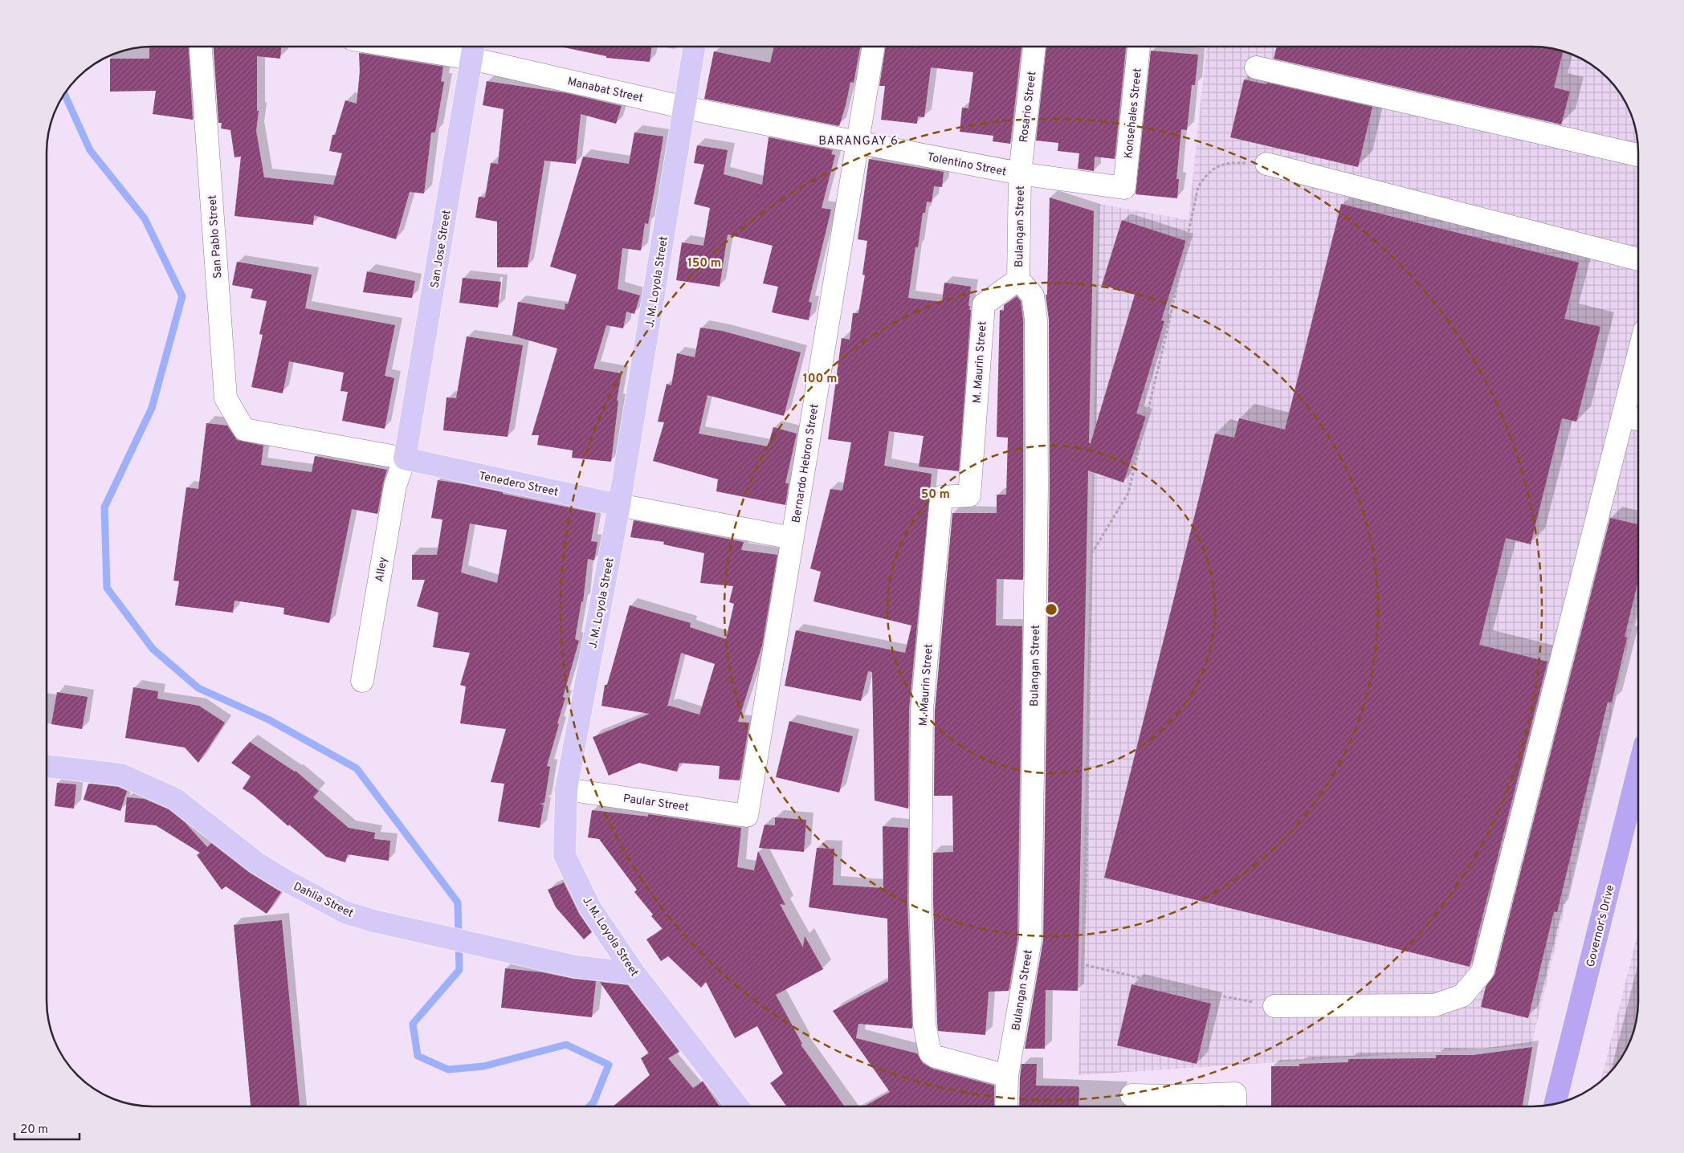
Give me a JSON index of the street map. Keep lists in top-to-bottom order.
{
  "streets": {
    "highway": ["Governor's Drive"],
    "main road": [
      "San Jose Street",
      "J. M. Loyola Street",
      "Tenedero Street",
      "Dahlia Street"
    ],
    "street": [
      "Manabat Street",
      "Rosario Street",
      "Konsehales Street",
      "Tolentino Street",
      "Bulangan Street",
      "San Pablo Street",
      "M. Maurin Street",
      "Bernardo Hebron Street",
      "Alley",
      "Paular Street"
    ]
  },
  "crossings": [
    ["Manabat Street", "Tolentino Street"],
    ["Manabat Street", "San Jose Street"],
    ["Manabat Street", "J. M. Loyola Street"],
    ["Manabat Street", "Bernardo Hebron Street"],
    ["Rosario Street", "Tolentino Street"],
    ["Rosario Street", "Bulangan Street"],
    ["Konsehales Street", "Tolentino Street"],
    ["Tolentino Street", "Bulangan Street"],
    ["Tolentino Street", "Bernardo Hebron Street"],
    ["Bulangan Street", "M. Maurin Street"],
    ["San Pablo Street", "Tenedero Street"],
    ["San Jose Street", "Tenedero Street"],
    ["San Jose Street", "Alley"],
    ["J. M. Loyola Street", "Tenedero Street"],
    ["J. M. Loyola Street", "Paular Street"],
    ["J. M. Loyola Street", "Dahlia Street"],
    ["Bernardo Hebron Street", "Tenedero Street"],
    ["Bernardo Hebron Street", "Paular Street"],
    ["Tenedero Street", "Alley"]
  ],
  "districts": ["BARANGAY 6"],
  "scale_bar": "20 m",
  "rings": ["150 m", "100 m", "50 m"]
}
